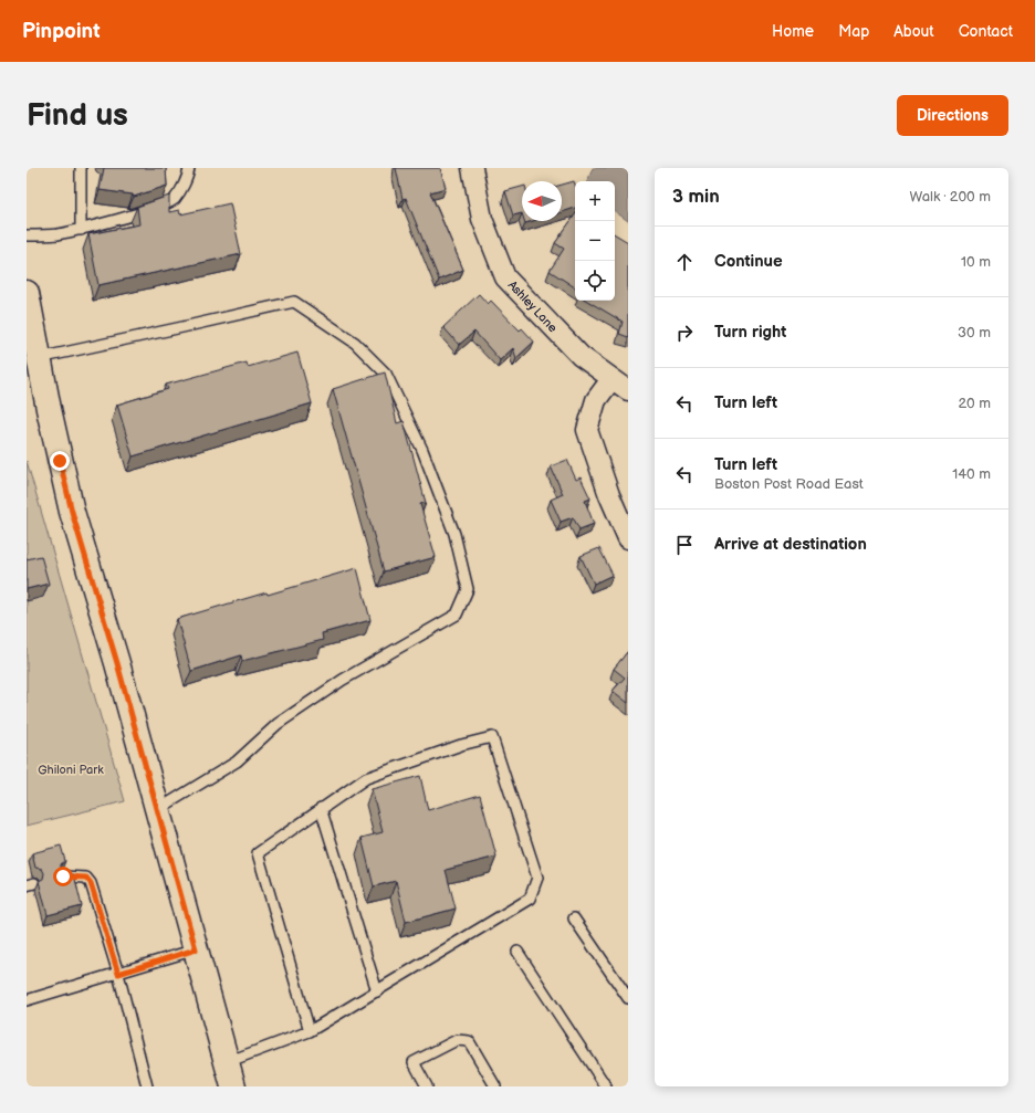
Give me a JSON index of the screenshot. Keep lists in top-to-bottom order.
{
  "streets": {
    "street": ["Ashley Lane"]
  },
  "parks": ["Ghiloni Park"],
  "north": "left",
  "page": {
    "header": "Pinpoint",
    "nav": [
      "Home",
      "Map",
      "About",
      "Contact"
    ],
    "buttons": "Directions",
    "title": "Find us",
    "heading": ["3 min", "Walk · 200 m"],
    "map_buttons": ["+", "−"],
    "list": [
      ["Continue", "10 m"],
      ["Turn right", "30 m"],
      ["Turn left", "20 m"],
      ["Turn left", "Boston Post Road East", "140 m"],
      "Arrive at destination"
    ]
  }
}
